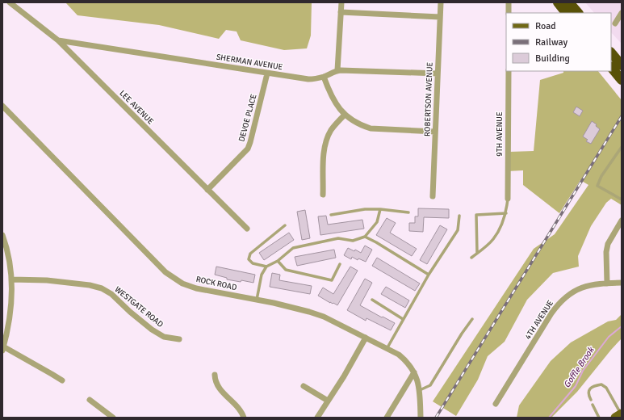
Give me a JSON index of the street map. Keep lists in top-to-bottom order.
{
  "streets": {
    "street": [
      "SHERMAN AVENUE",
      "ROBERTSON AVENUE",
      "LEE AVENUE",
      "DEVOE PLACE",
      "9TH AVENUE",
      "ROCK ROAD",
      "WESTGATE ROAD",
      "4TH AVENUE"
    ]
  },
  "crossings": [
    ["SHERMAN AVENUE", "ROBERTSON AVENUE"],
    ["SHERMAN AVENUE", "LEE AVENUE"],
    ["SHERMAN AVENUE", "DEVOE PLACE"],
    ["LEE AVENUE", "DEVOE PLACE"]
  ],
  "water": ["Goffle Brook"],
  "legend": ["Road", "Railway", "Building"]
}
